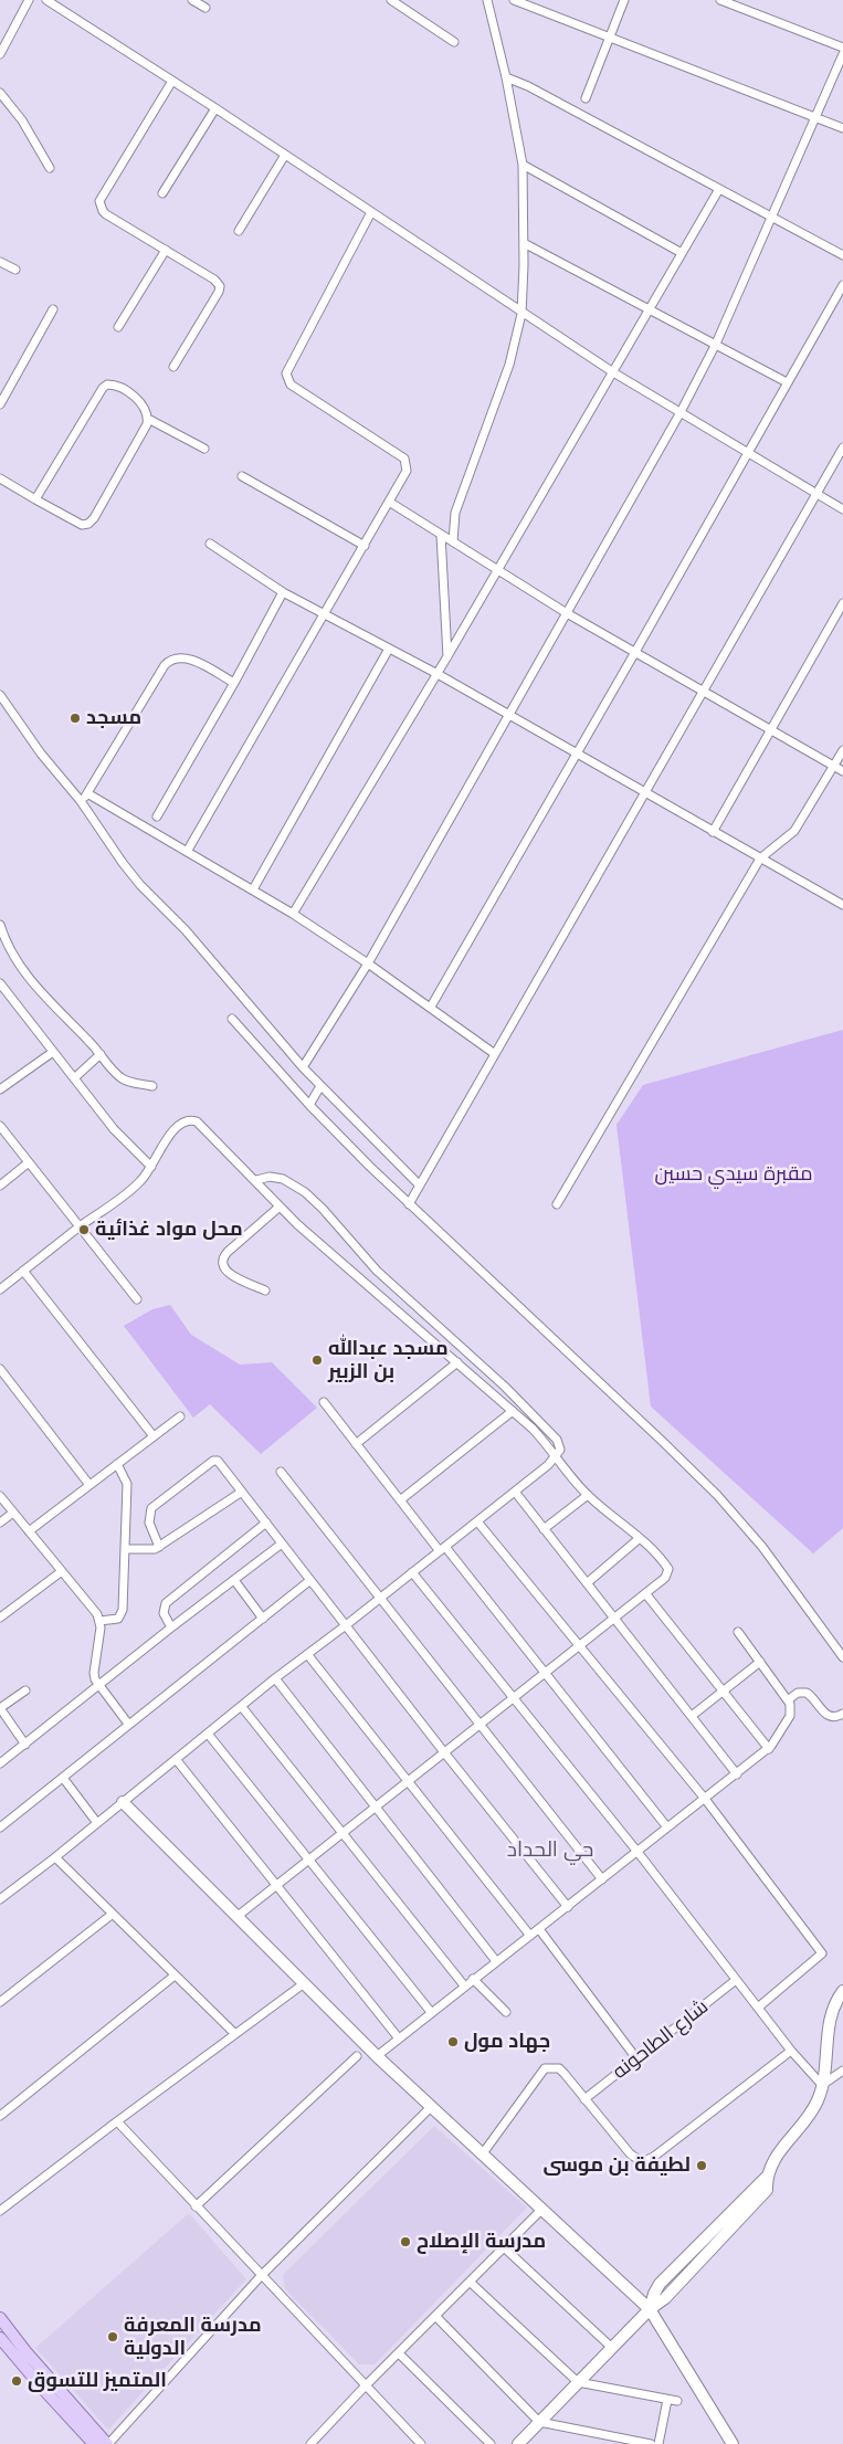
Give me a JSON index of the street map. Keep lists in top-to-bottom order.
{
  "streets": {
    "street": ["شارع الطاحونه"]
  },
  "districts": ["حي الحداد"],
  "parks": ["مقبرة سيدي حسين"],
  "places": [
    "مسجد",
    "محل مواد غذائية",
    "مسجد عبدالله بن الزبير",
    "جهاد مول",
    "لطيفة بن موسى",
    "مدرسة الإصلاح",
    "مدرسة المعرفة الدولية",
    "المتميز للتسوق"
  ]
}
